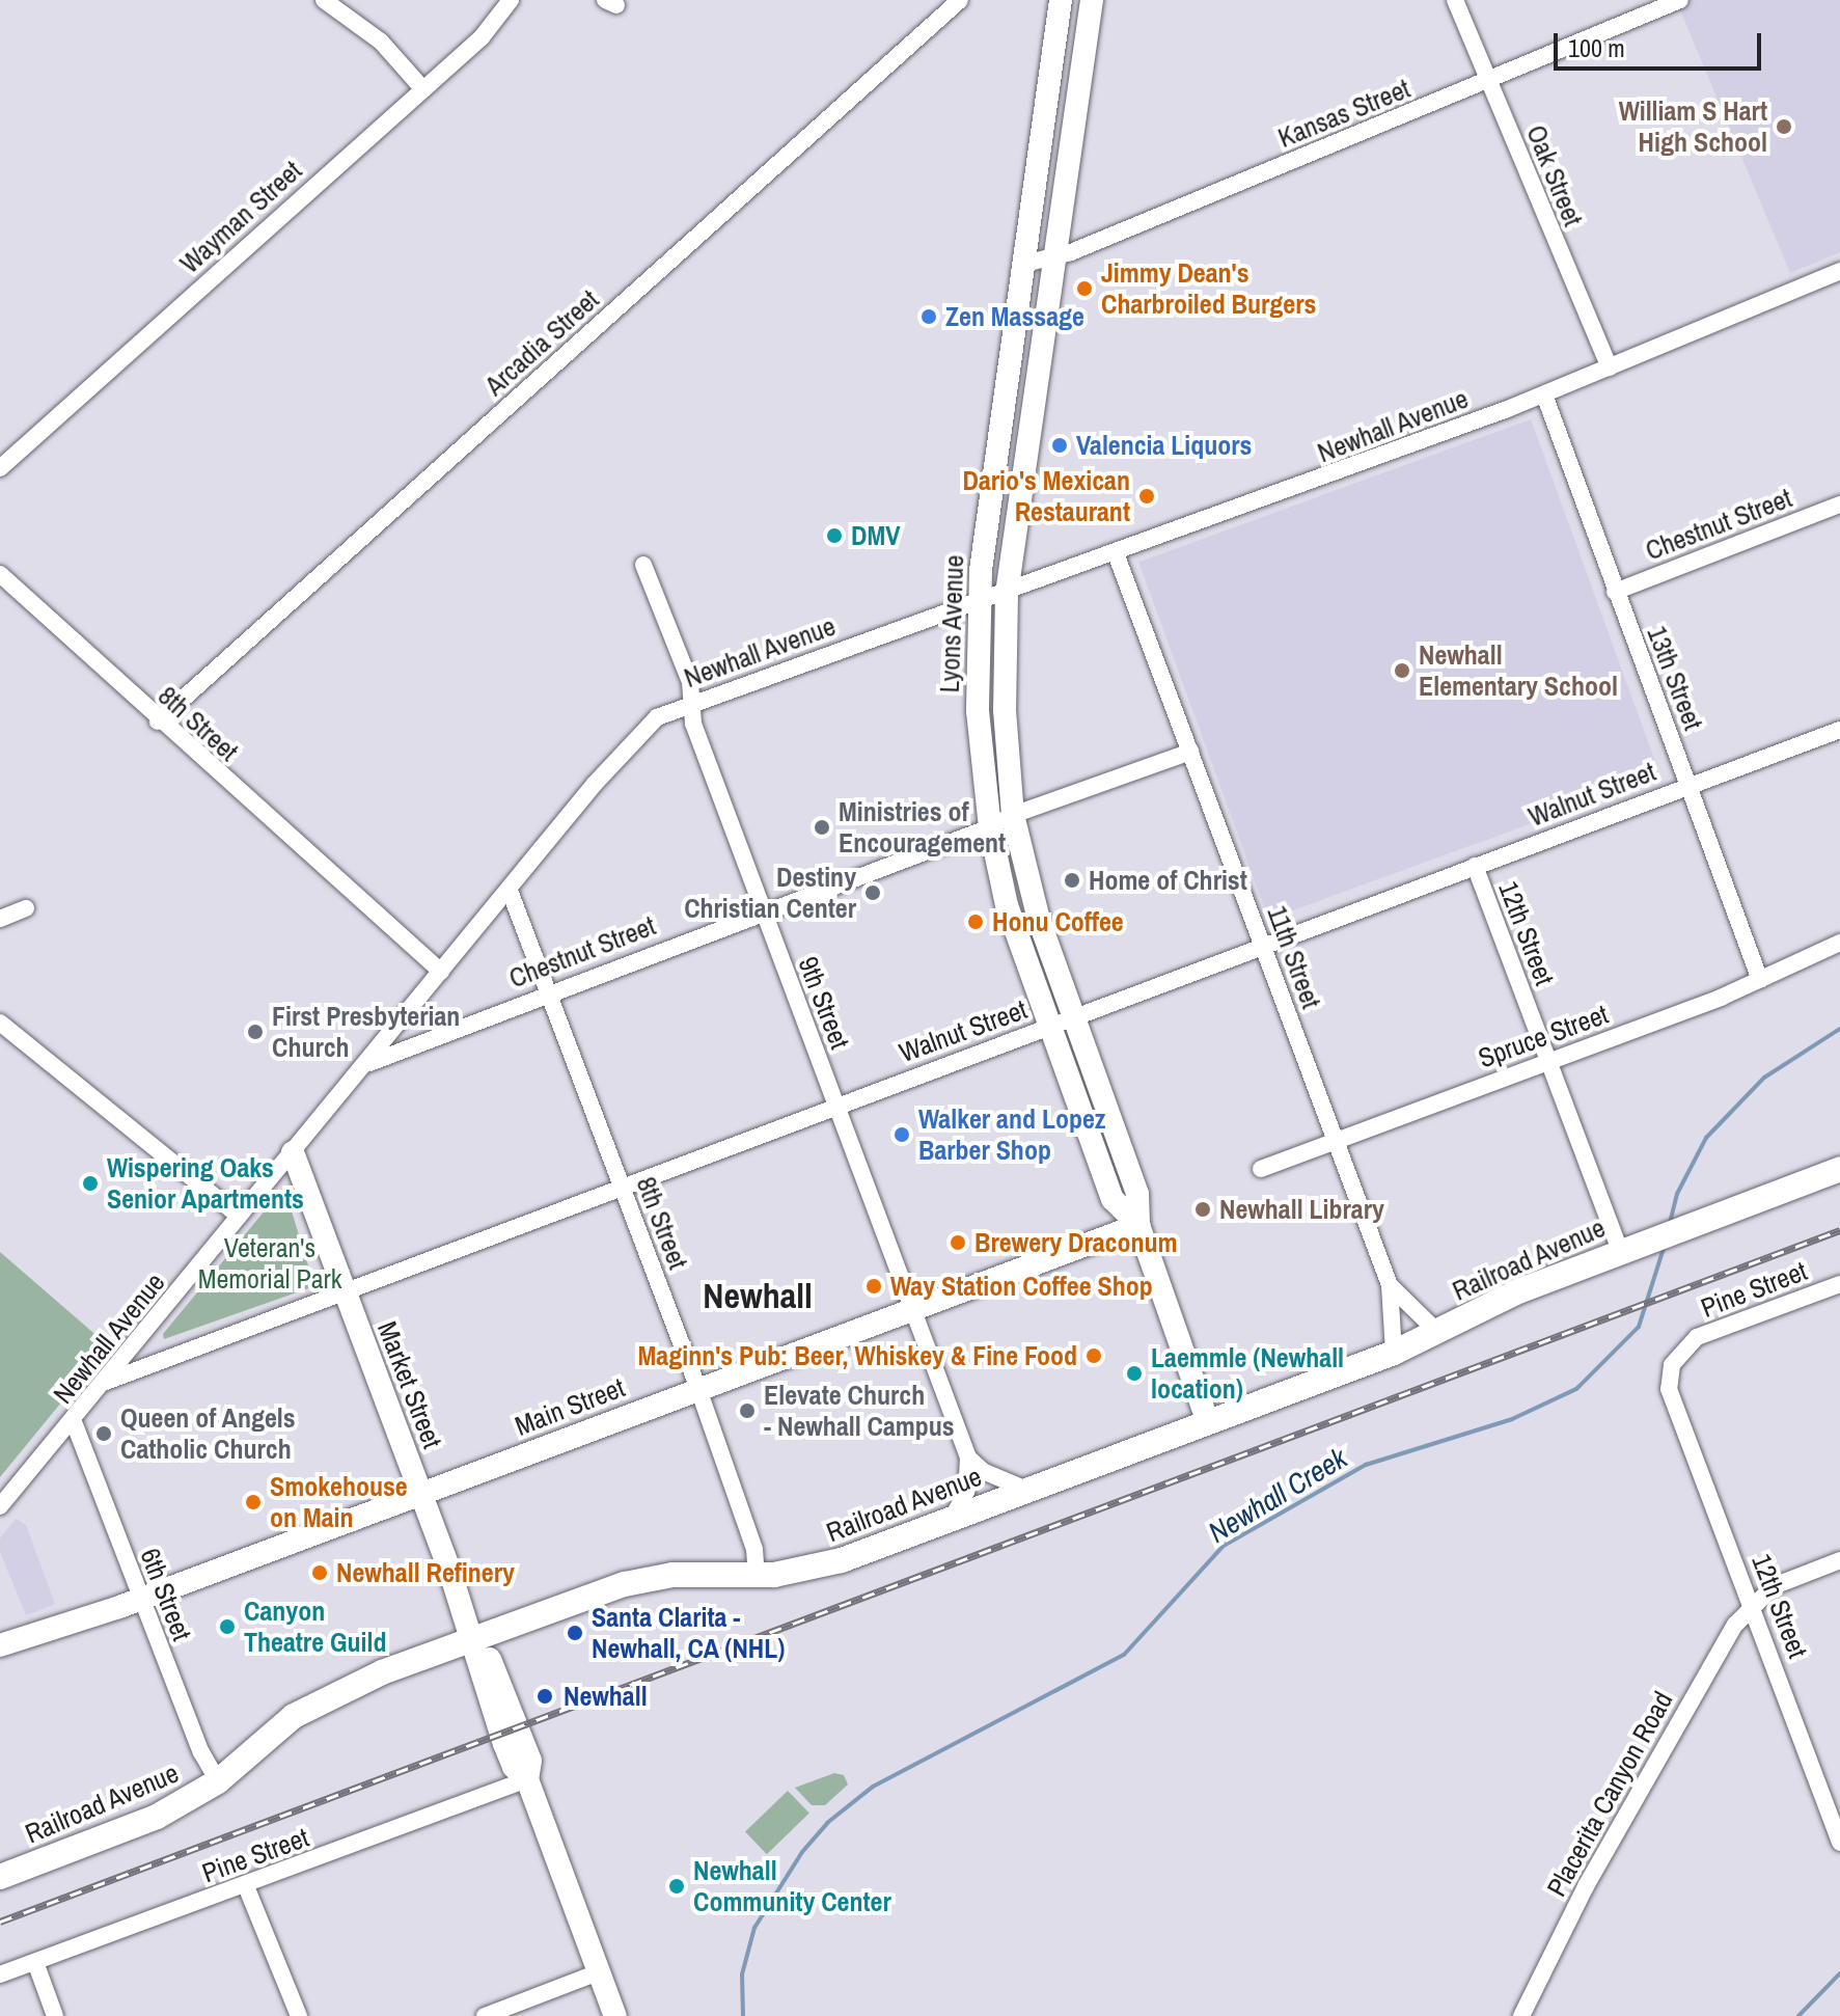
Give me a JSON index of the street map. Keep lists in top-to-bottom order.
{
  "streets": {
    "main road": [
      "Lyons Avenue",
      "Railroad Avenue",
      "Market Street",
      "Main Street"
    ],
    "street": [
      "Kansas Street",
      "Oak Street",
      "Wayman Street",
      "Arcadia Street",
      "Newhall Avenue",
      "Chestnut Street",
      "13th Street",
      "8th Street",
      "Walnut Street",
      "12th Street",
      "11th Street",
      "9th Street",
      "Spruce Street",
      "Pine Street",
      "6th Street",
      "Placerita Canyon Road"
    ]
  },
  "crossings": [
    ["Kansas Street", "Oak Street"],
    ["Kansas Street", "Lyons Avenue"],
    ["Oak Street", "Newhall Avenue"],
    ["Arcadia Street", "8th Street"],
    ["Newhall Avenue", "Chestnut Street"],
    ["Newhall Avenue", "Lyons Avenue"],
    ["Newhall Avenue", "13th Street"],
    ["Newhall Avenue", "8th Street"],
    ["Newhall Avenue", "Walnut Street"],
    ["Newhall Avenue", "11th Street"],
    ["Newhall Avenue", "9th Street"],
    ["Newhall Avenue", "Market Street"],
    ["Newhall Avenue", "6th Street"],
    ["Chestnut Street", "Lyons Avenue"],
    ["Chestnut Street", "13th Street"],
    ["Chestnut Street", "8th Street"],
    ["Chestnut Street", "11th Street"],
    ["Chestnut Street", "9th Street"],
    ["Lyons Avenue", "Walnut Street"],
    ["Lyons Avenue", "Railroad Avenue"],
    ["Lyons Avenue", "Main Street"],
    ["13th Street", "Walnut Street"],
    ["13th Street", "Spruce Street"],
    ["8th Street", "Walnut Street"],
    ["8th Street", "Railroad Avenue"],
    ["8th Street", "Main Street"],
    ["Walnut Street", "12th Street"],
    ["Walnut Street", "11th Street"],
    ["Walnut Street", "9th Street"],
    ["Walnut Street", "Market Street"],
    ["12th Street", "Spruce Street"],
    ["12th Street", "Railroad Avenue"],
    ["12th Street", "Pine Street"],
    ["12th Street", "Placerita Canyon Road"],
    ["11th Street", "Spruce Street"],
    ["11th Street", "Railroad Avenue"],
    ["9th Street", "Railroad Avenue"],
    ["9th Street", "Main Street"],
    ["Railroad Avenue", "Market Street"],
    ["Railroad Avenue", "6th Street"],
    ["Pine Street", "Market Street"],
    ["Market Street", "Main Street"],
    ["Main Street", "6th Street"]
  ],
  "districts": ["Newhall"],
  "water": ["Newhall Creek"],
  "parks": ["Veteran's Memorial Park"],
  "places": [
    "William S Hart High School",
    "Jimmy Dean's Charbroiled Burgers",
    "Zen Massage",
    "Valencia Liquors",
    "Dario's Mexican Restaurant",
    "DMV",
    "Newhall Elementary School",
    "Ministries of Encouragement",
    "Home of Christ",
    "Destiny Christian Center",
    "Honu Coffee",
    "First Presbyterian Church",
    "Walker and Lopez Barber Shop",
    "Wispering Oaks Senior Apartments",
    "Newhall Library",
    "Brewery Draconum",
    "Way Station Coffee Shop",
    "Maginn's Pub: Beer, Whiskey & Fine Food",
    "Laemmle (Newhall location)",
    "Elevate Church - Newhall Campus",
    "Queen of Angels Catholic Church",
    "Smokehouse on Main",
    "Newhall Refinery",
    "Canyon Theatre Guild",
    "Santa Clarita - Newhall, CA (NHL)",
    "Newhall",
    "Newhall Community Center"
  ],
  "scale_bar": "100 m"
}
